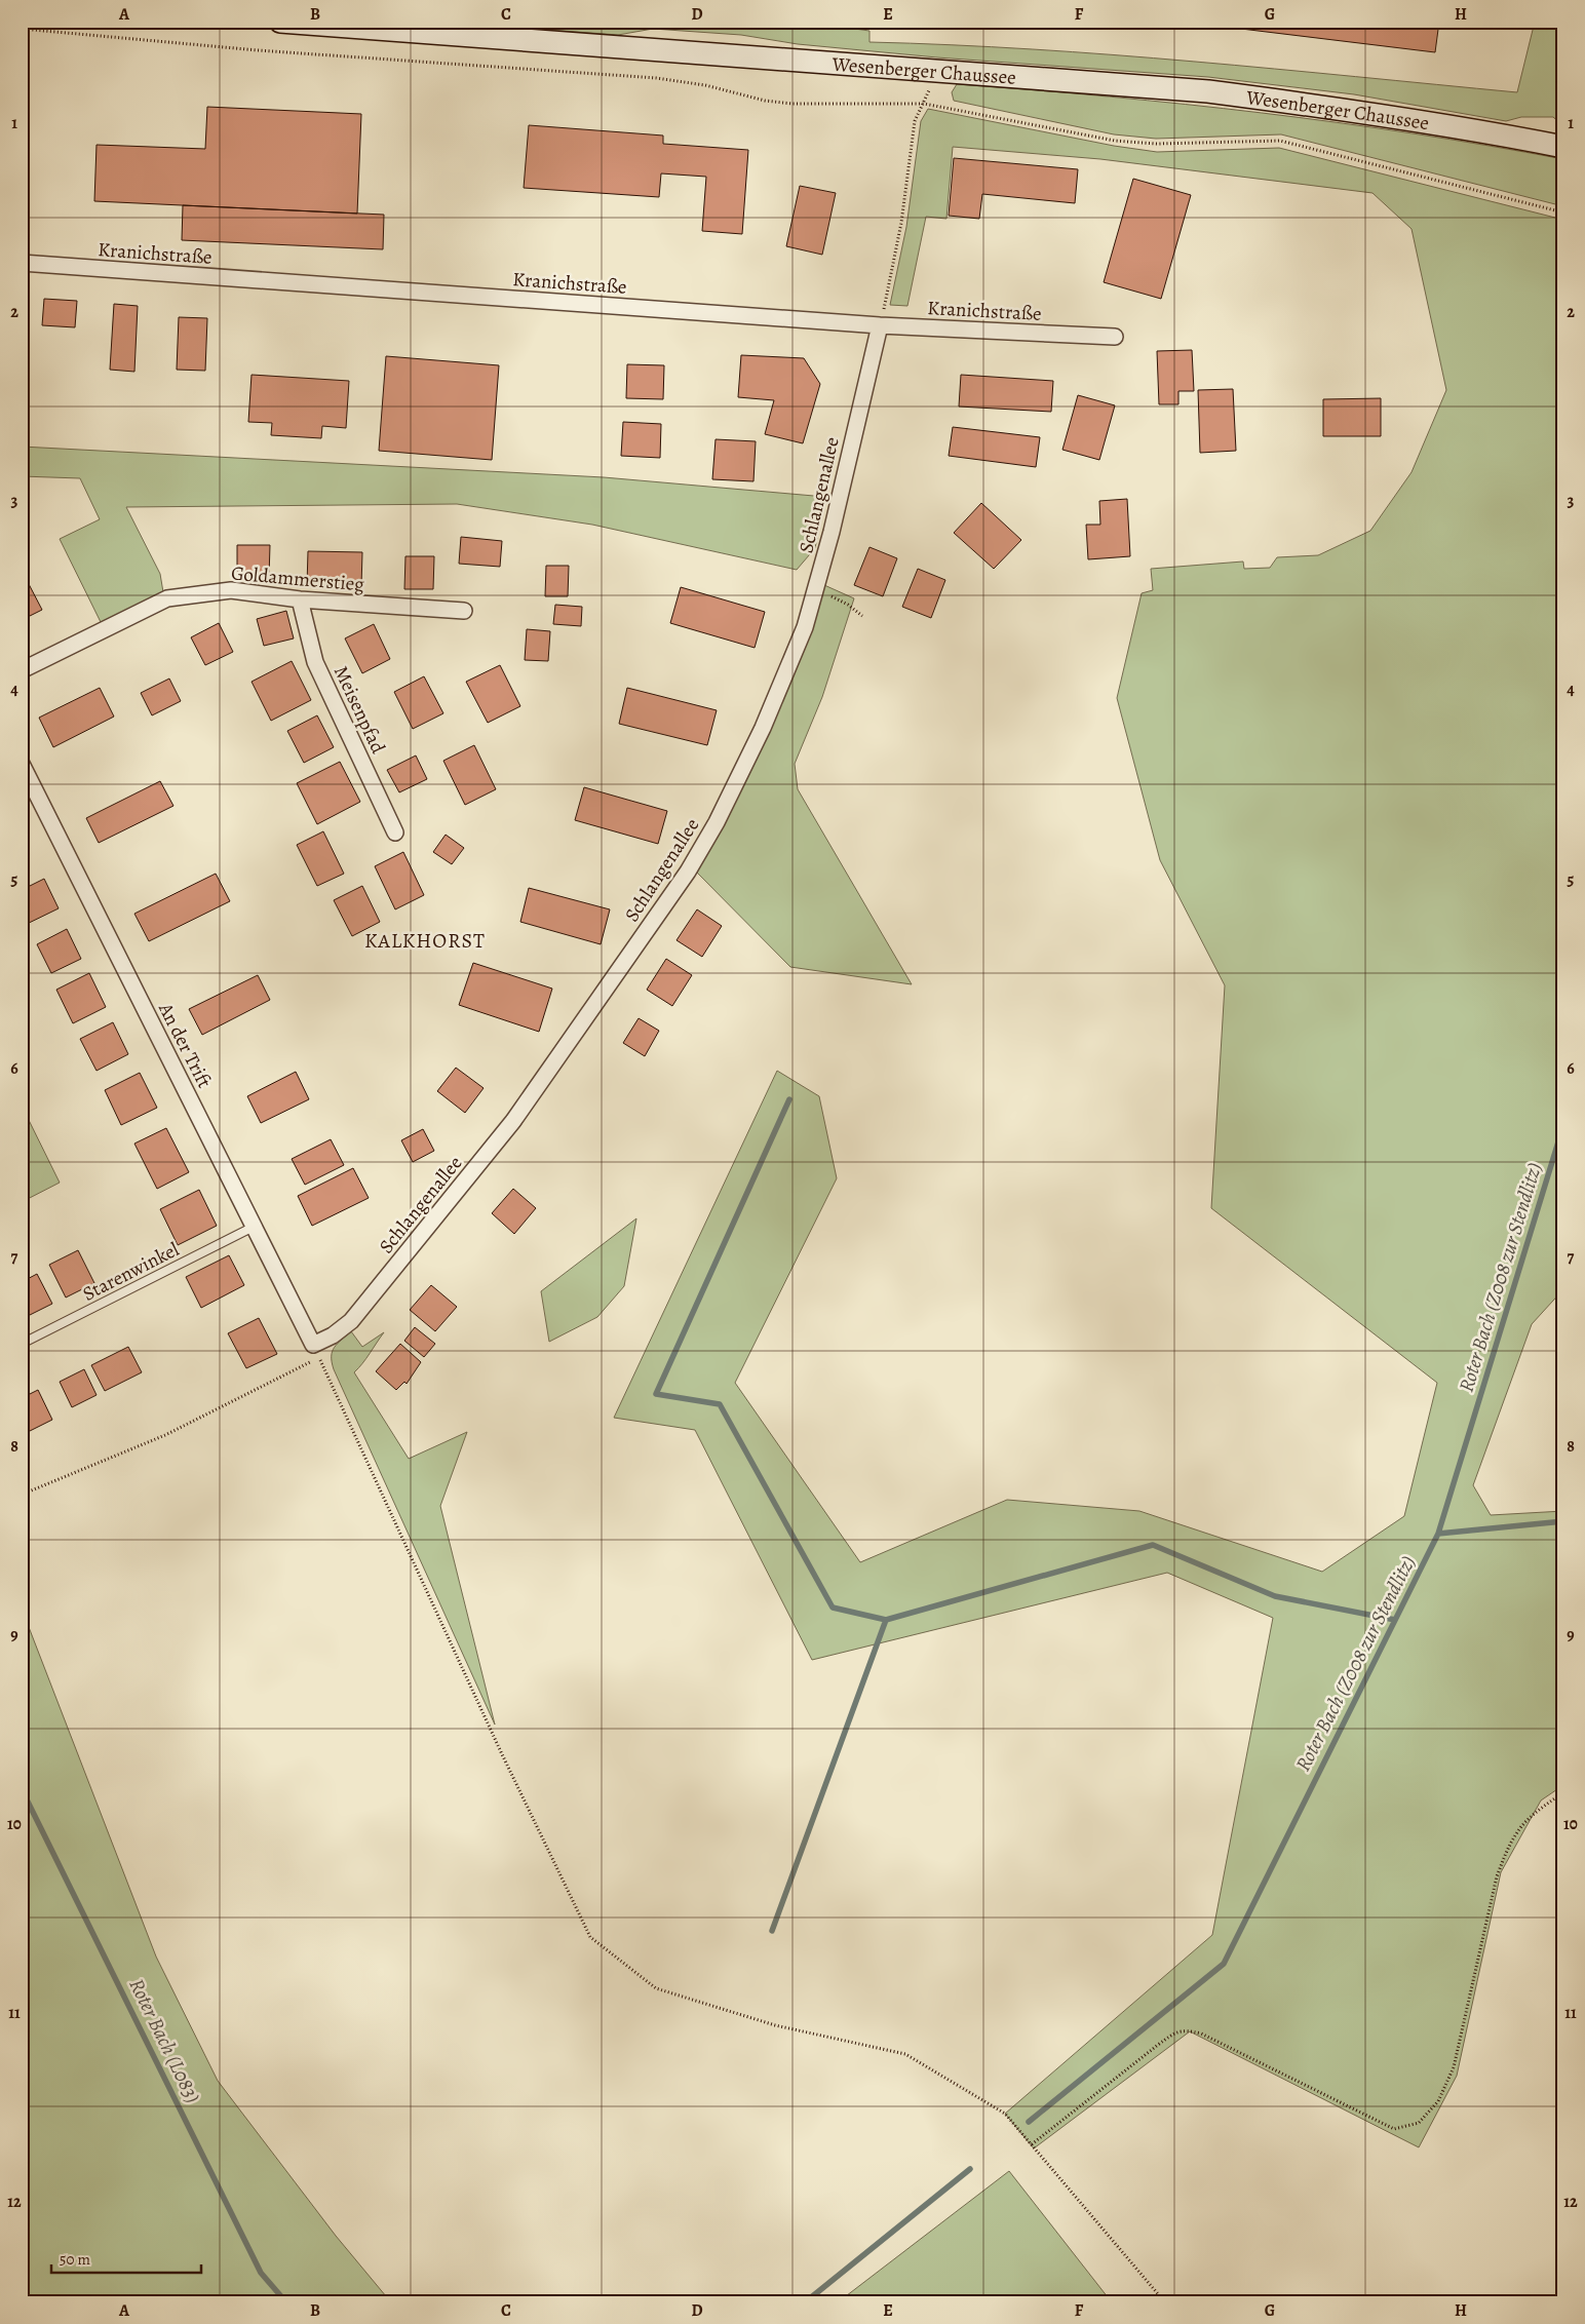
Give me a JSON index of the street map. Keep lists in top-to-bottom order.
{
  "streets": {
    "main road": ["Wesenberger Chaussee"],
    "street": [
      "Kranichstraße",
      "Schlangenallee",
      "Goldammerstieg",
      "Meisenpfad",
      "An der Trift"
    ],
    "lane": ["Starenwinkel"]
  },
  "crossings": [
    ["Kranichstraße", "Schlangenallee"],
    ["Schlangenallee", "An der Trift"],
    ["Goldammerstieg", "Meisenpfad"],
    ["An der Trift", "Starenwinkel"]
  ],
  "districts": ["KALKHORST"],
  "water": ["Roter Bach (Z008 zur Stendlitz)", "Roter Bach (L083)"],
  "scale_bar": "50 m",
  "grid": {
    "columns": [
      "A",
      "B",
      "C",
      "D",
      "E",
      "F",
      "G",
      "H"
    ],
    "rows": [
      "1",
      "2",
      "3",
      "4",
      "5",
      "6",
      "7",
      "8",
      "9",
      "10",
      "11",
      "12"
    ]
  }
}
